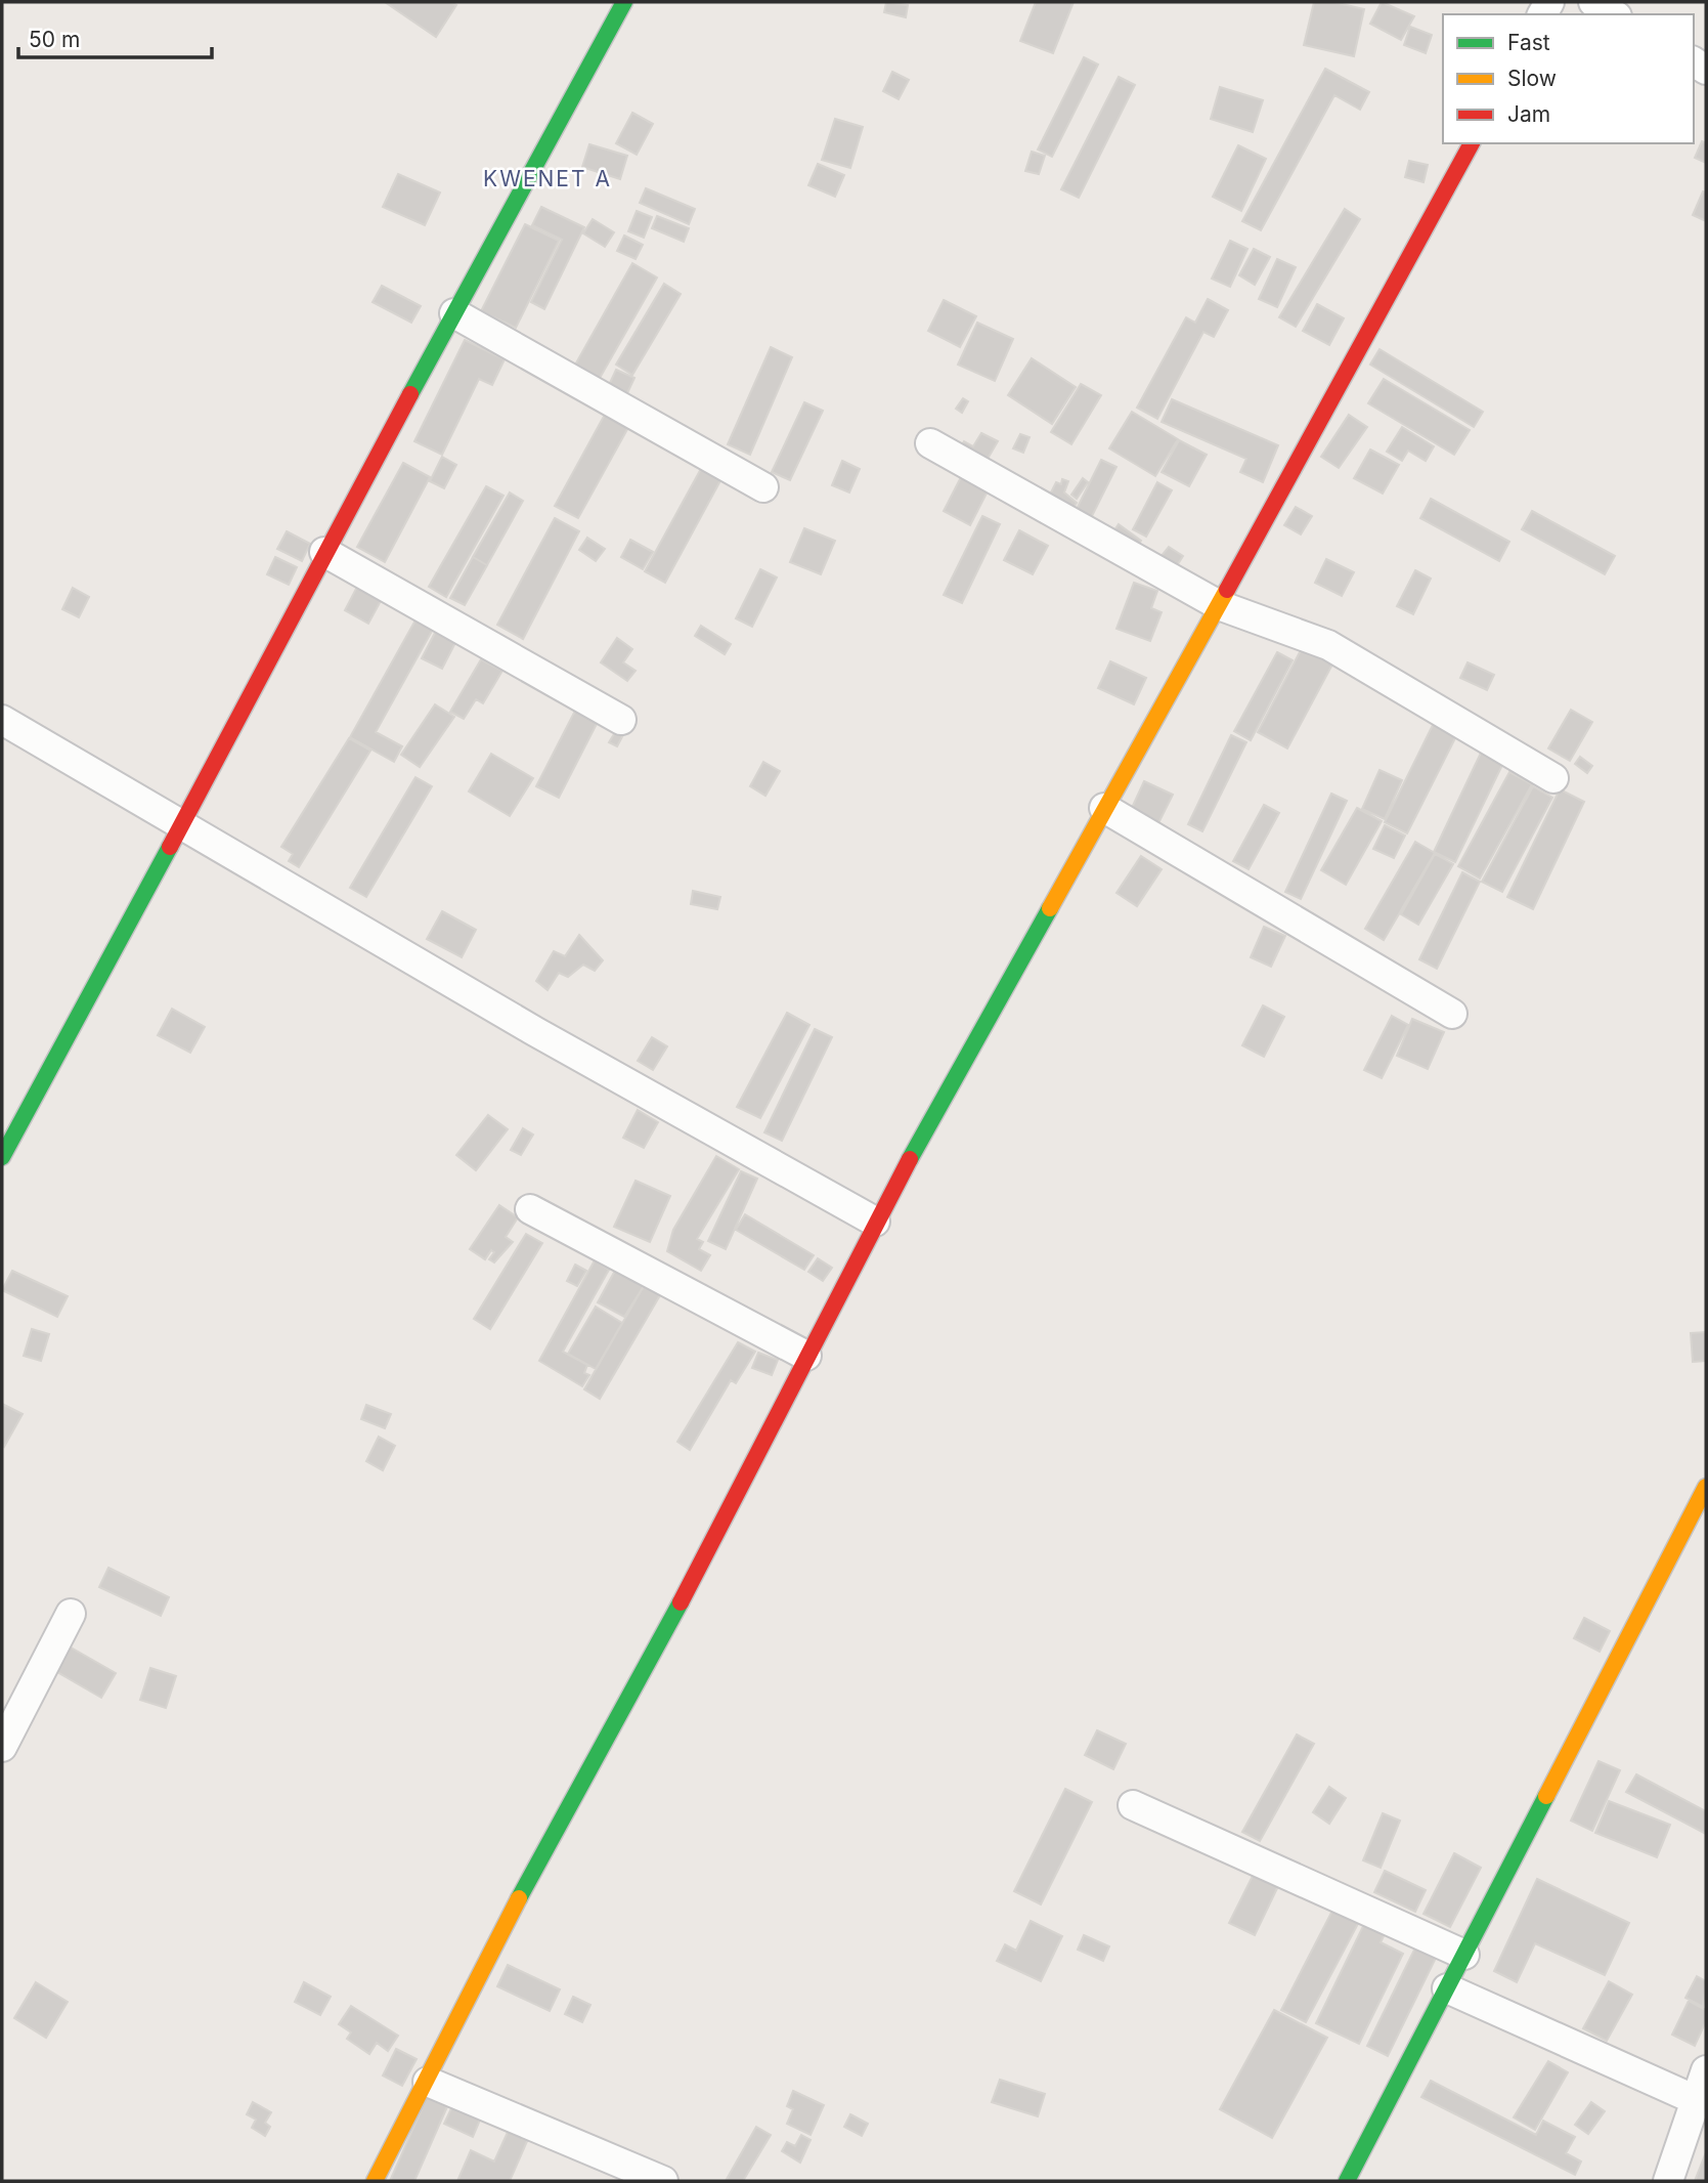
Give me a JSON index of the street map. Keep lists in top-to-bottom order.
{
  "districts": ["KWENET A"],
  "legend": ["Fast", "Slow", "Jam"],
  "scale_bar": "50 m"
}
